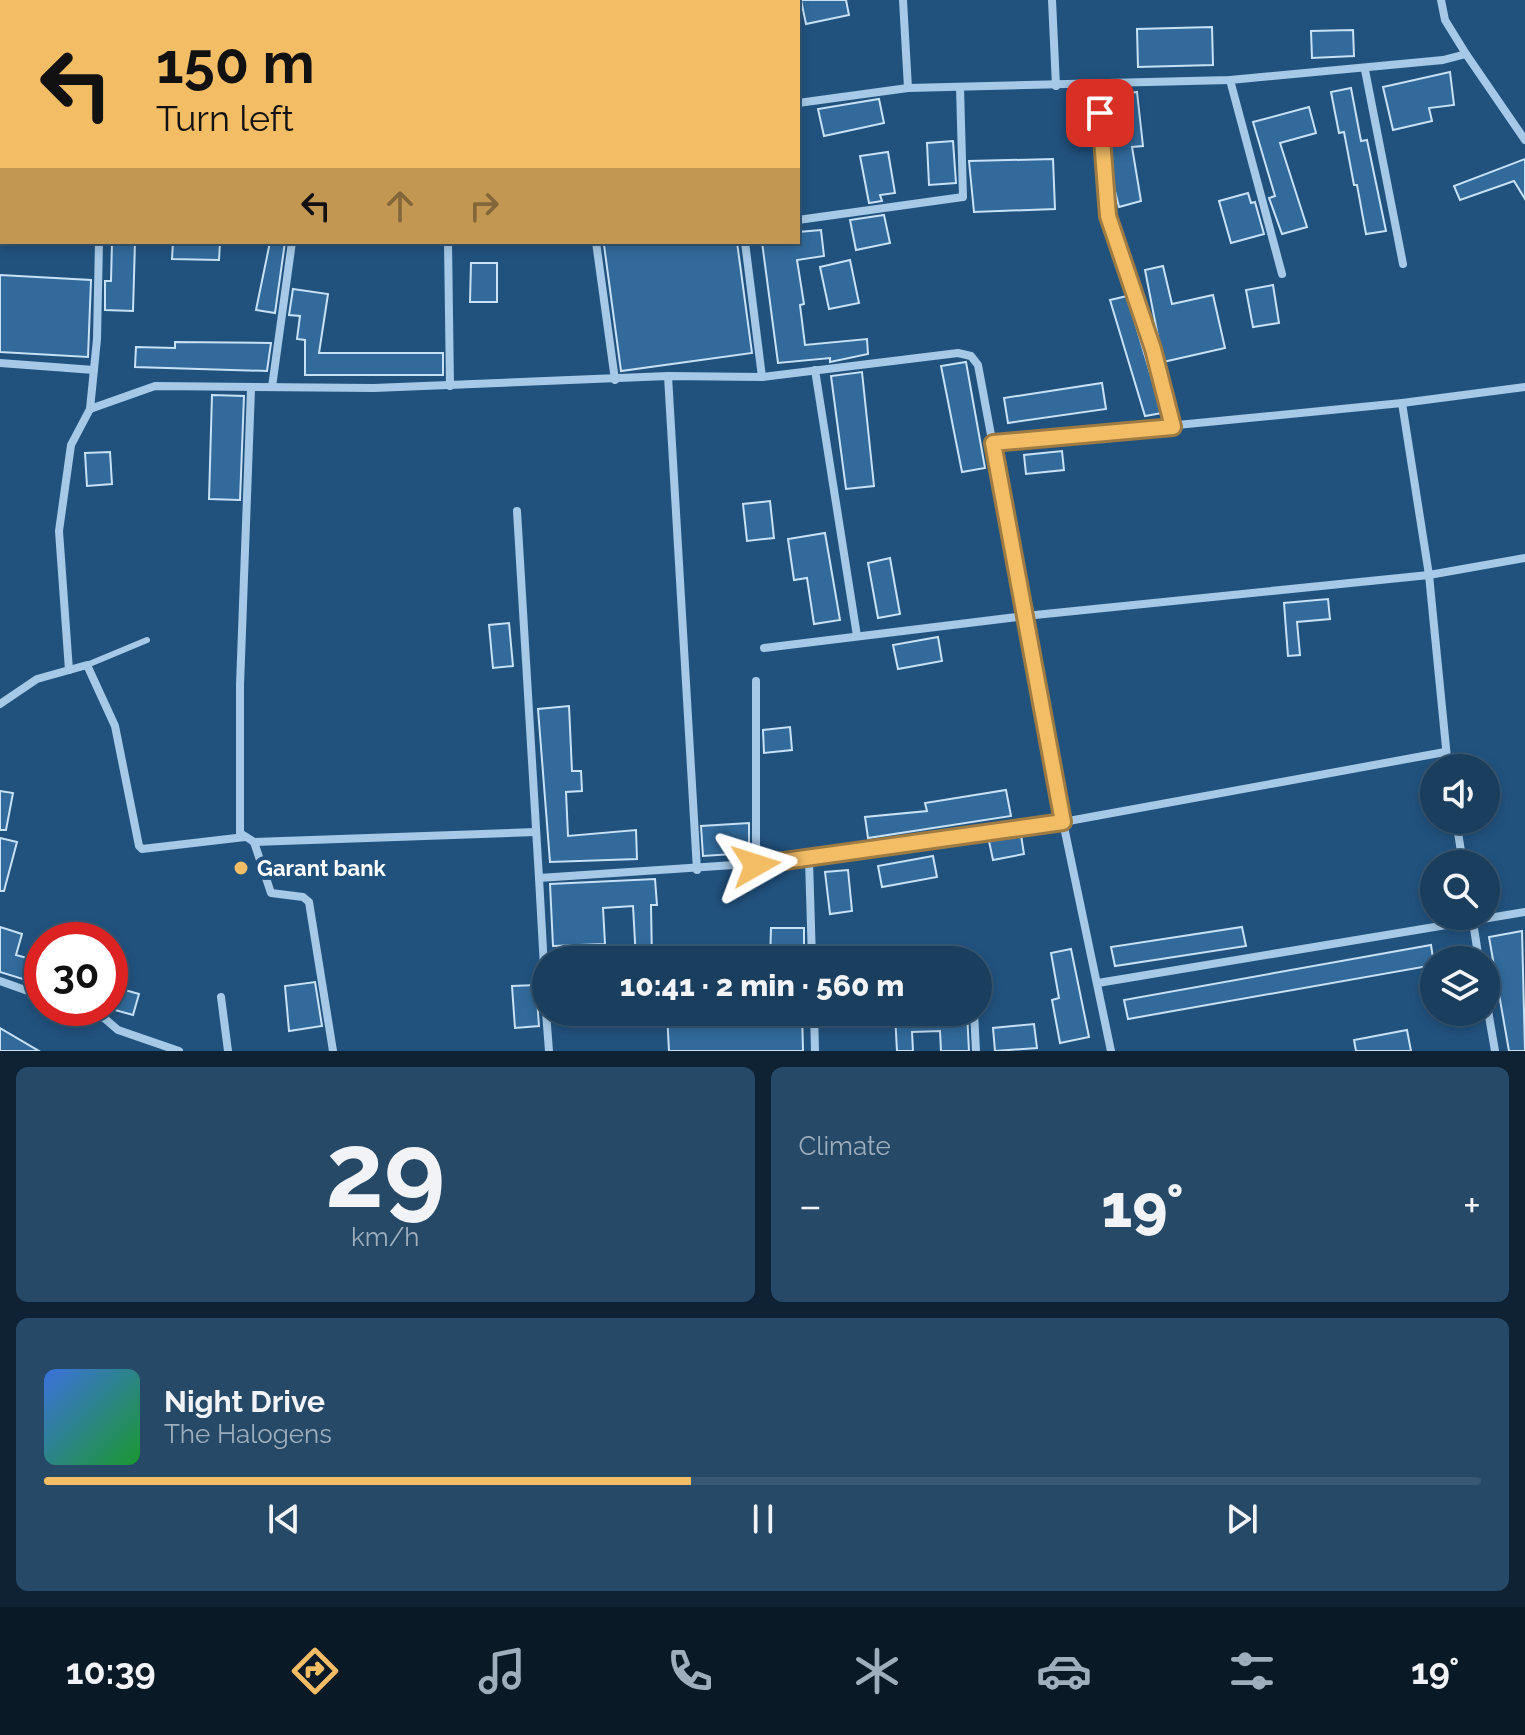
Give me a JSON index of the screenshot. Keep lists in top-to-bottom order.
{
  "places": ["Garant bank"],
  "page": {
    "turn": ["150 m", "Turn left"],
    "limit": "30",
    "trip": "10:41 · 2 min · 560 m",
    "tile": [
      ["29", "km/h"],
      "Climate"
    ],
    "heat": ["−", "19°", "+"],
    "song": ["Night Drive", "The Halogens"],
    "tabs": ["10:39", "19°"]
  }
}
